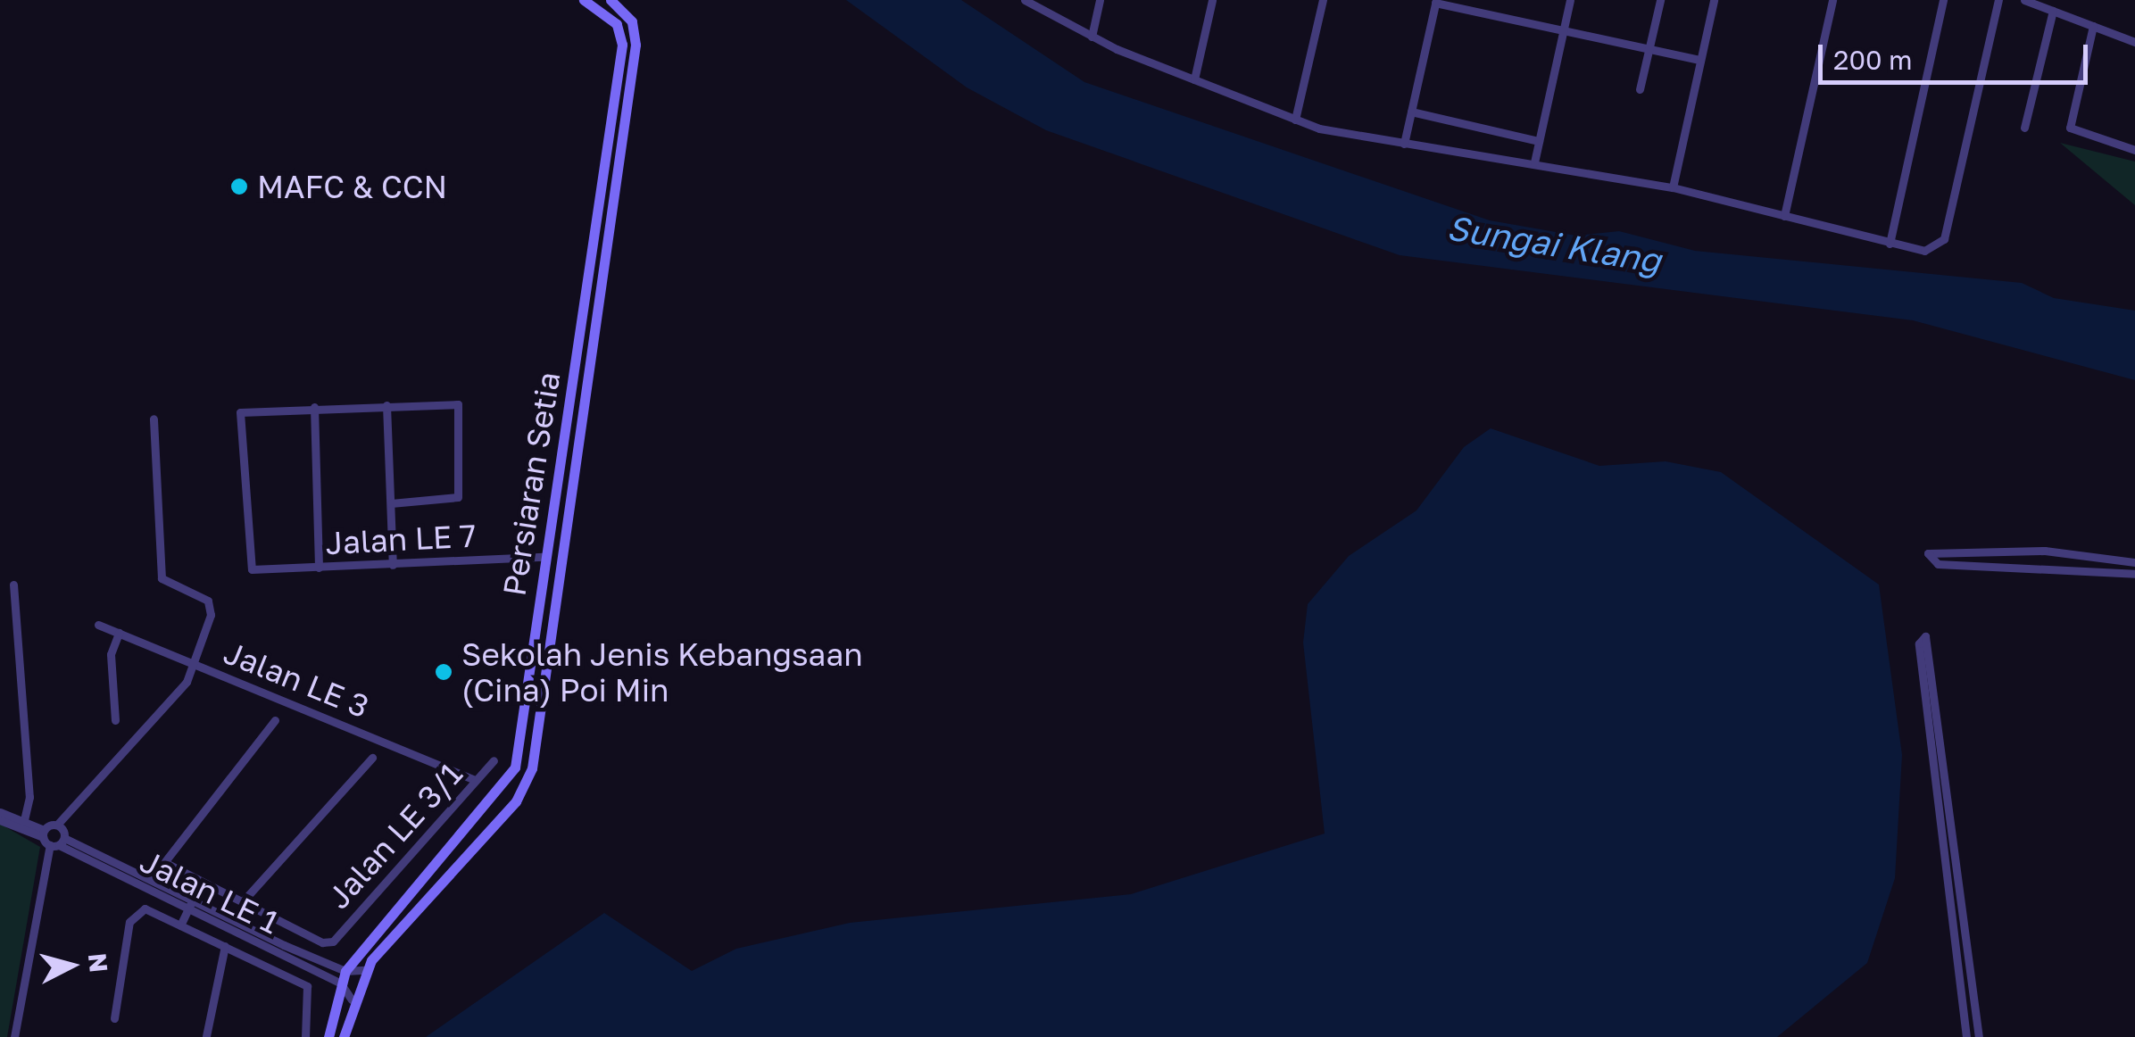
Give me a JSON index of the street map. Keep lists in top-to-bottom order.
{
  "streets": {
    "street": [
      "Persiaran Setia",
      "Jalan LE 7",
      "Jalan LE 3",
      "Jalan LE 3/1",
      "Jalan LE 1"
    ]
  },
  "crossings": [
    ["Persiaran Setia", "Jalan LE 7"],
    ["Persiaran Setia", "Jalan LE 1"],
    ["Jalan LE 3", "Jalan LE 3/1"]
  ],
  "water": ["Sungai Klang"],
  "places": ["MAFC & CCN", "Sekolah Jenis Kebangsaan (Cina) Poi Min"],
  "scale_bar": "200 m",
  "north": "right"
}
